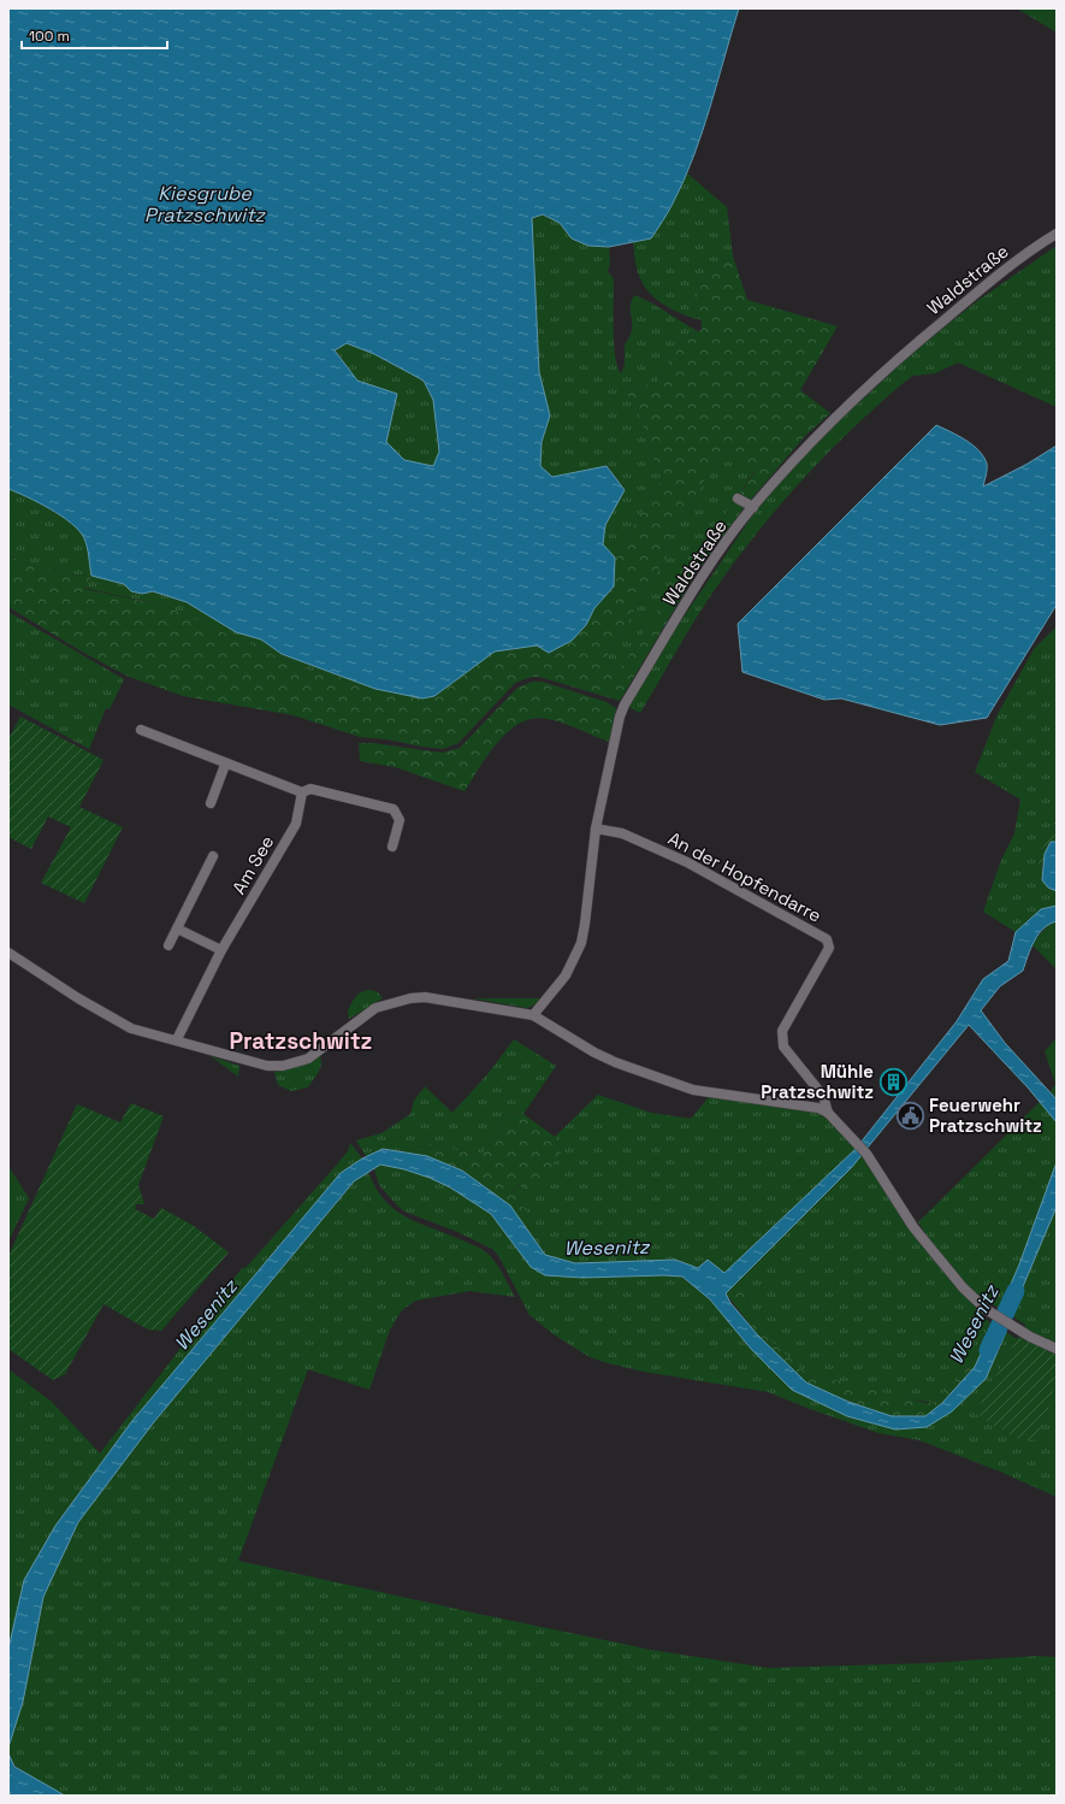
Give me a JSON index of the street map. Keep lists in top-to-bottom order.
{
  "streets": {
    "street": ["Waldstraße", "Am See", "An der Hopfendarre"]
  },
  "crossings": [
    ["Waldstraße", "An der Hopfendarre"]
  ],
  "districts": ["Pratzschwitz"],
  "water": ["Kiesgrube Pratzschwitz", "Wesenitz"],
  "places": {
    "building": ["Mühle Pratzschwitz"],
    "public building": ["Feuerwehr Pratzschwitz"]
  },
  "scale_bar": "100 m"
}
